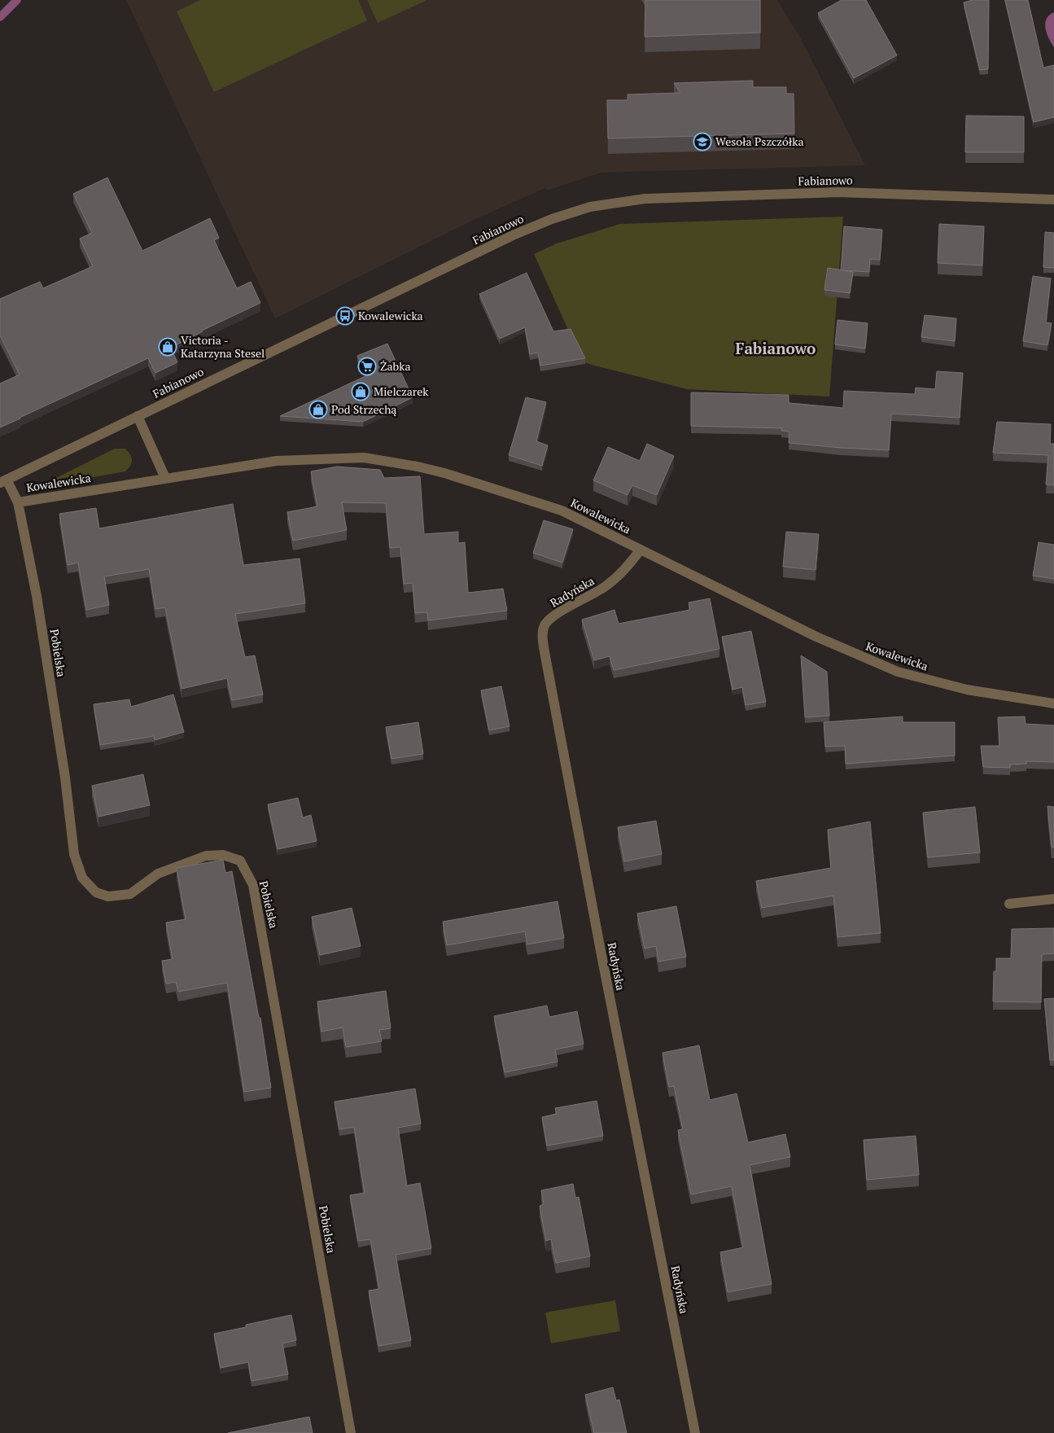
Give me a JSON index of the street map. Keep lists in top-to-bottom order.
{
  "streets": {
    "street": [
      "Fabianowo",
      "Kowalewicka",
      "Radyńska",
      "Pobielska"
    ]
  },
  "crossings": [
    ["Fabianowo", "Pobielska"],
    ["Kowalewicka", "Radyńska"],
    ["Kowalewicka", "Pobielska"]
  ],
  "districts": ["Fabianowo"],
  "places": {
    "school or university": ["Wesoła Pszczółka"],
    "bus stop": ["Kowalewicka"],
    "shop": ["Victoria - Katarzyna Stesel", "Mielczarek", "Pod Strzechą"],
    "supermarket": ["Żabka"]
  }
}
